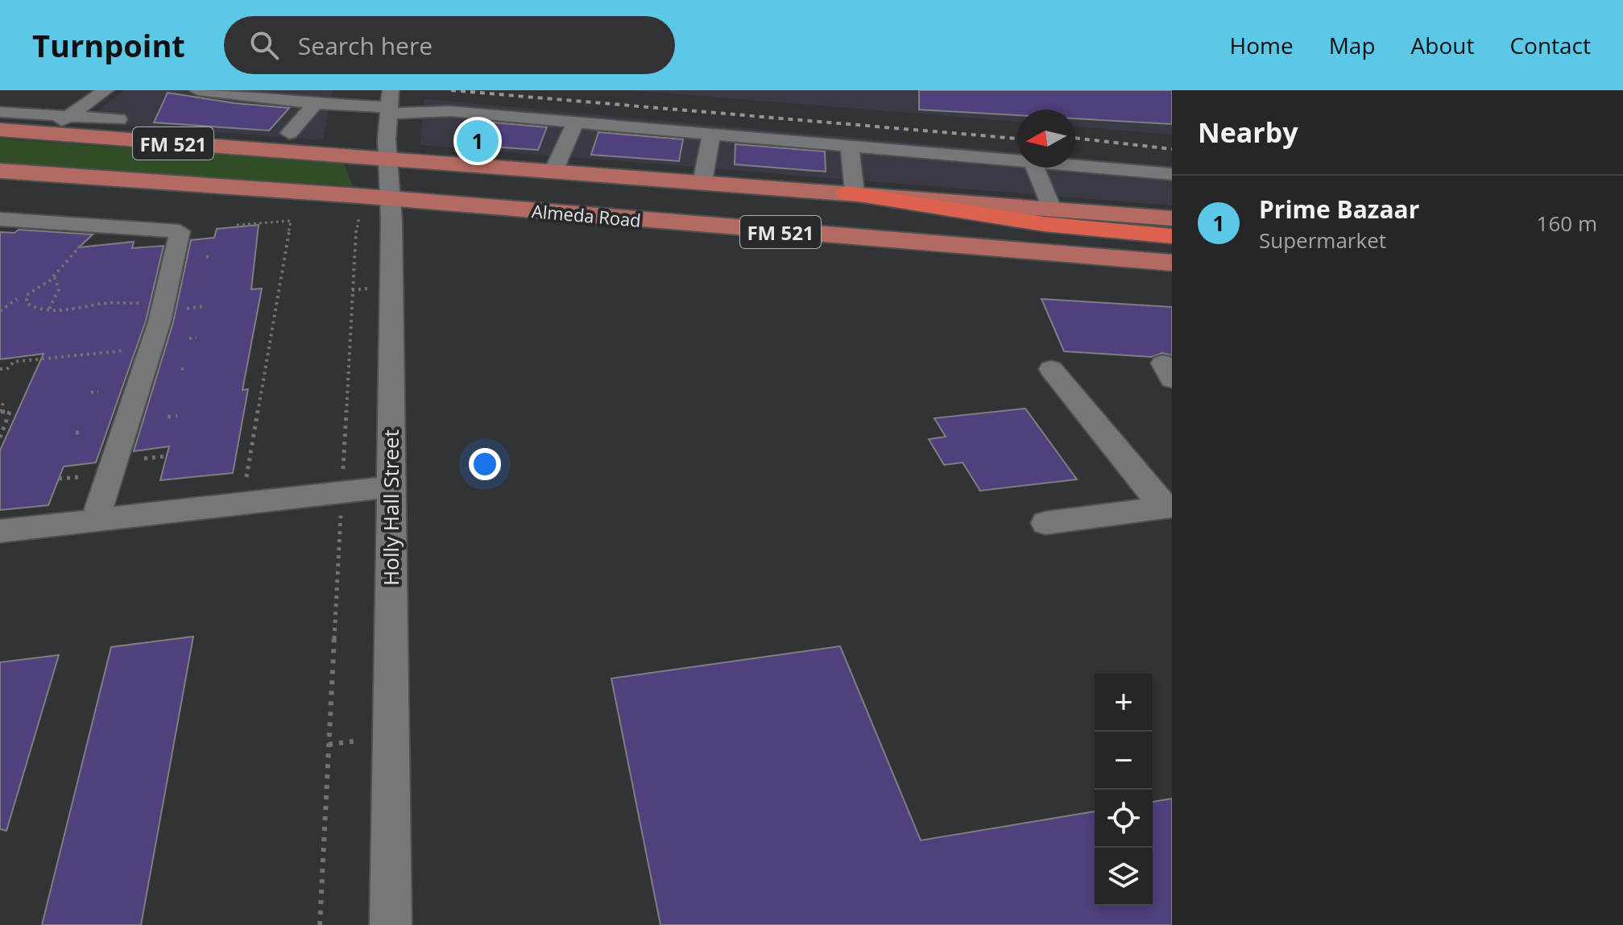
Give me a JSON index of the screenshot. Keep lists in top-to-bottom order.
{
  "streets": {
    "main road": ["FM 521", "Almeda Road"],
    "street": ["Holly Hall Street"]
  },
  "crossings": [
    ["Almeda Road", "Holly Hall Street"]
  ],
  "north": "left",
  "page": {
    "header": "Turnpoint",
    "search": "Search here",
    "nav": [
      "Home",
      "Map",
      "About",
      "Contact"
    ],
    "heading": "Nearby",
    "pins": "1",
    "list": [
      {
        "mark": "1",
        "name": "Prime Bazaar",
        "note": "Supermarket",
        "value": "160 m"
      }
    ],
    "map_buttons": ["+", "−"]
  }
}
